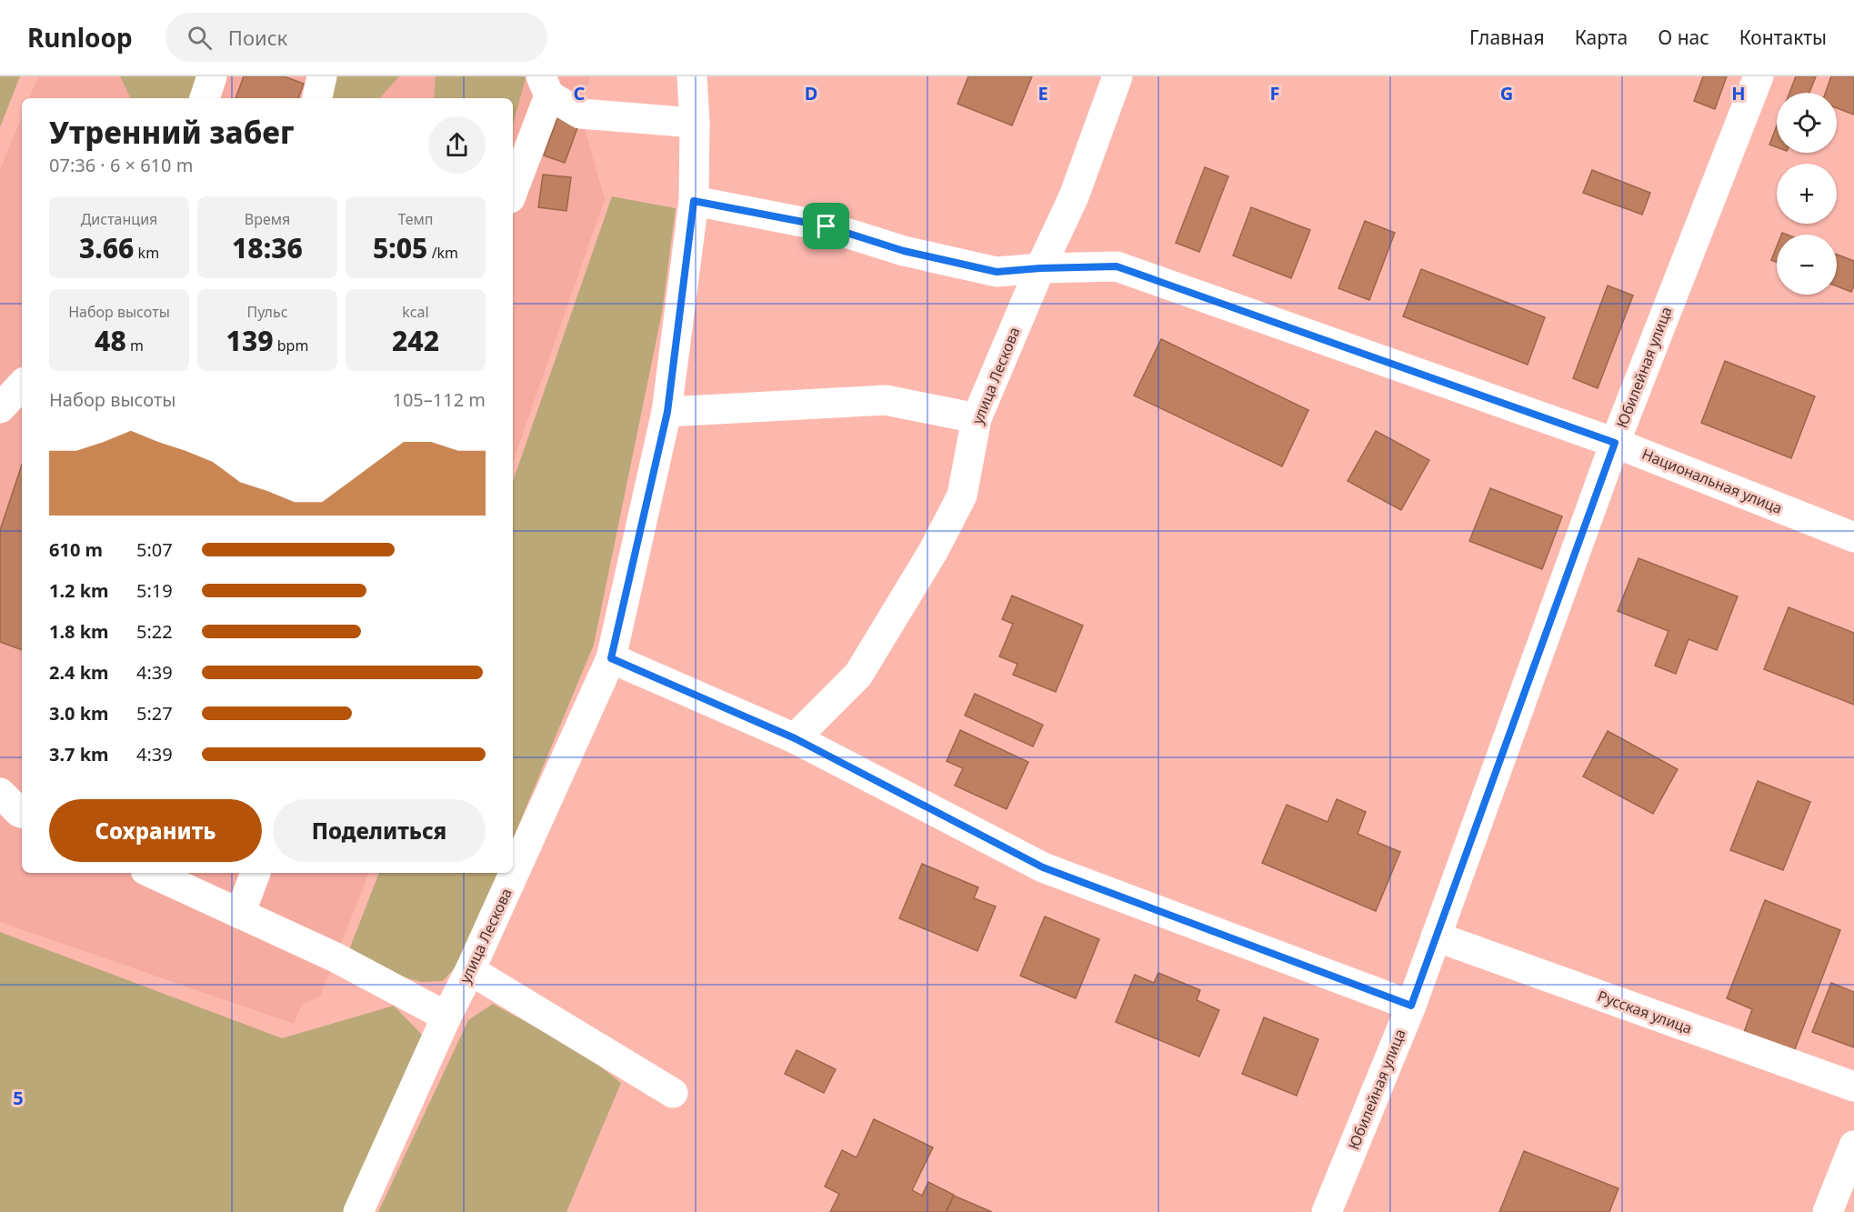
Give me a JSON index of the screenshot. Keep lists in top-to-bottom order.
{
  "streets": {
    "street": [
      "Юбилейная улица",
      "улица Лескова",
      "Национальная улица",
      "Русская улица"
    ]
  },
  "crossings": [
    ["Юбилейная улица", "Национальная улица"],
    ["Юбилейная улица", "Русская улица"],
    ["улица Лескова", "Национальная улица"]
  ],
  "page": {
    "header": "Runloop",
    "search": "Поиск",
    "nav": [
      "Главная",
      "Карта",
      "О нас",
      "Контакты"
    ],
    "map_buttons": ["+", "−"],
    "heading": ["Утренний забег", "07:36 · 6 × 610 m"],
    "stats": [
      ["Дистанция", "3.66 km"],
      ["Время", "18:36"],
      ["Темп", "5:05 /km"],
      ["Набор высоты", "48 m"],
      ["Пульс", "139 bpm"],
      ["kcal", "242"]
    ],
    "chart": ["Набор высоты", "105–112 m"],
    "list": [
      {
        "name": "610 m",
        "note": "5:07"
      },
      {
        "name": "1.2 km",
        "note": "5:19"
      },
      {
        "name": "1.8 km",
        "note": "5:22"
      },
      {
        "name": "2.4 km",
        "note": "4:39"
      },
      {
        "name": "3.0 km",
        "note": "5:27"
      },
      {
        "name": "3.7 km",
        "note": "4:39"
      }
    ],
    "buttons": ["Сохранить", "Поделиться"]
  },
  "grid": {
    "columns": [
      "C",
      "D",
      "E",
      "F",
      "G",
      "H"
    ],
    "rows": ["5"]
  }
}
